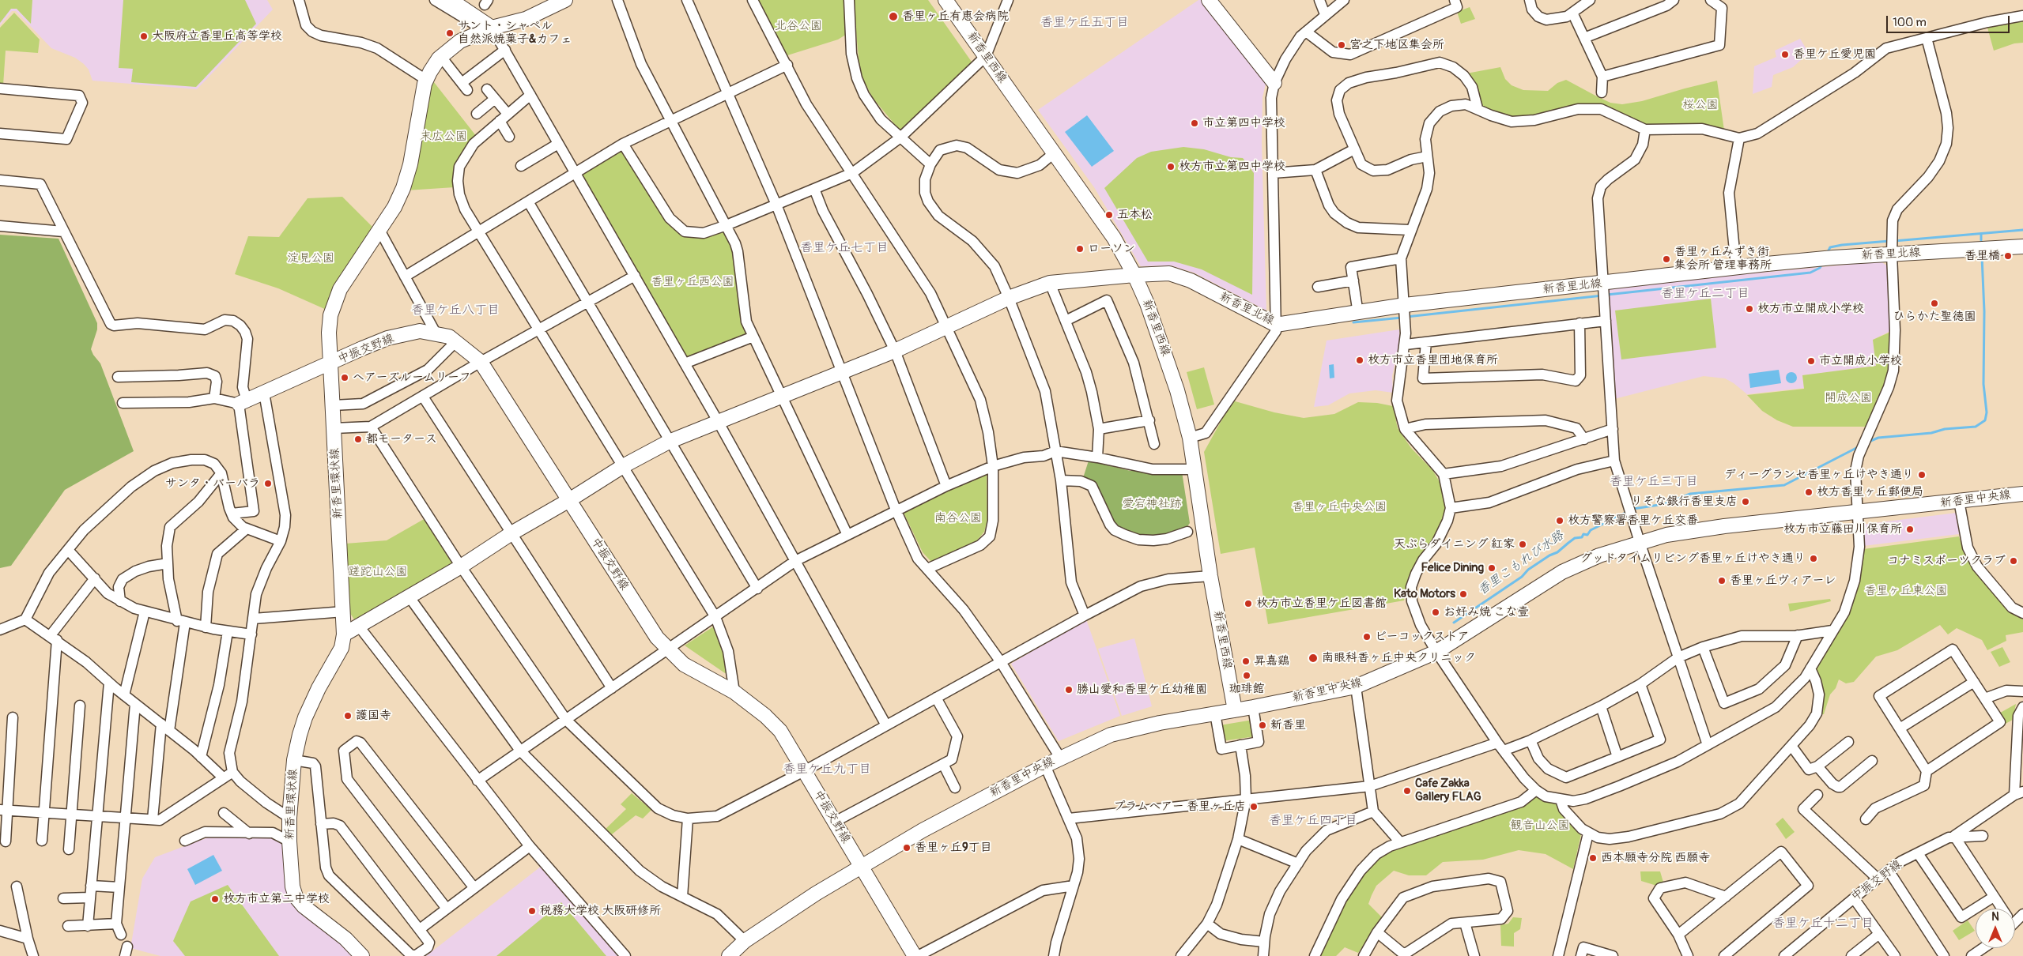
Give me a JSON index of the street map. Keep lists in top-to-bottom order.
{
  "streets": {
    "street": [
      "新香里西線",
      "新香里北線",
      "中振交野線",
      "新香里環状線",
      "新香里中央線"
    ]
  },
  "crossings": [
    ["新香里西線", "新香里北線"],
    ["新香里西線", "新香里中央線"],
    ["新香里北線", "中振交野線"],
    ["新香里北線", "新香里環状線"],
    ["中振交野線", "新香里環状線"],
    ["中振交野線", "新香里中央線"]
  ],
  "districts": [
    "香里ケ丘五丁目",
    "香里ケ丘七丁目",
    "香里ケ丘二丁目",
    "香里ケ丘八丁目",
    "香里ケ丘三丁目",
    "香里ケ丘九丁目",
    "香里ケ丘四丁目",
    "香里ケ丘十二丁目"
  ],
  "water": ["香里こもれび水路"],
  "parks": [
    "北谷公園",
    "桜公園",
    "末広公園",
    "淀見公園",
    "香里ヶ丘西公園",
    "開成公園",
    "愛宕神社跡",
    "香里ヶ丘中央公園",
    "南谷公園",
    "蹉跎山公園",
    "香里ヶ丘東公園",
    "観音山公園"
  ],
  "places": [
    "香里ヶ丘有恵会病院",
    "サント・シャペル 自然派焼菓子&カフェ",
    "大阪府立香里丘高等学校",
    "宮之下地区集会所",
    "香里ケ丘愛児園",
    "市立第四中学校",
    "枚方市立第四中学校",
    "五本松",
    "ローソン",
    "香里橋",
    "香里ヶ丘みずき街 集会所 管理事務所",
    "ひらかた聖徳園",
    "枚方市立開成小学校",
    "枚方市立香里団地保育所",
    "市立開成小学校",
    "ヘアーズルームリーフ",
    "都モータース",
    "ディーグランセ香里ヶ丘けやき通り",
    "サンタ・バーバラ",
    "枚方香里ヶ丘郵便局",
    "りそな銀行香里支店",
    "枚方警察署香里ケ丘交番",
    "枚方市立藤田川保育所",
    "天ぷらダイニング 紅家",
    "グッドタイムリビング香里ヶ丘けやき通り",
    "コナミスポーツクラブ",
    "Felice Dining",
    "香里ヶ丘ヴィアーレ",
    "Kato Motors",
    "枚方市立香里ケ丘図書館",
    "お好み焼 こな壹",
    "ピーコックストア",
    "南眼科香ヶ丘中央クリニック",
    "昇嘉鶏",
    "珈琲館",
    "勝山愛和香里ケ丘幼稚園",
    "護国寺",
    "新香里",
    "Cafe Zakka Gallery FLAG",
    "プラムヘアー 香里ヶ丘店",
    "香里ヶ丘9丁目",
    "西本願寺分院 西願寺",
    "枚方市立第二中学校",
    "税務大学校 大阪研修所"
  ],
  "scale_bar": "100 m",
  "north": "top"
}
